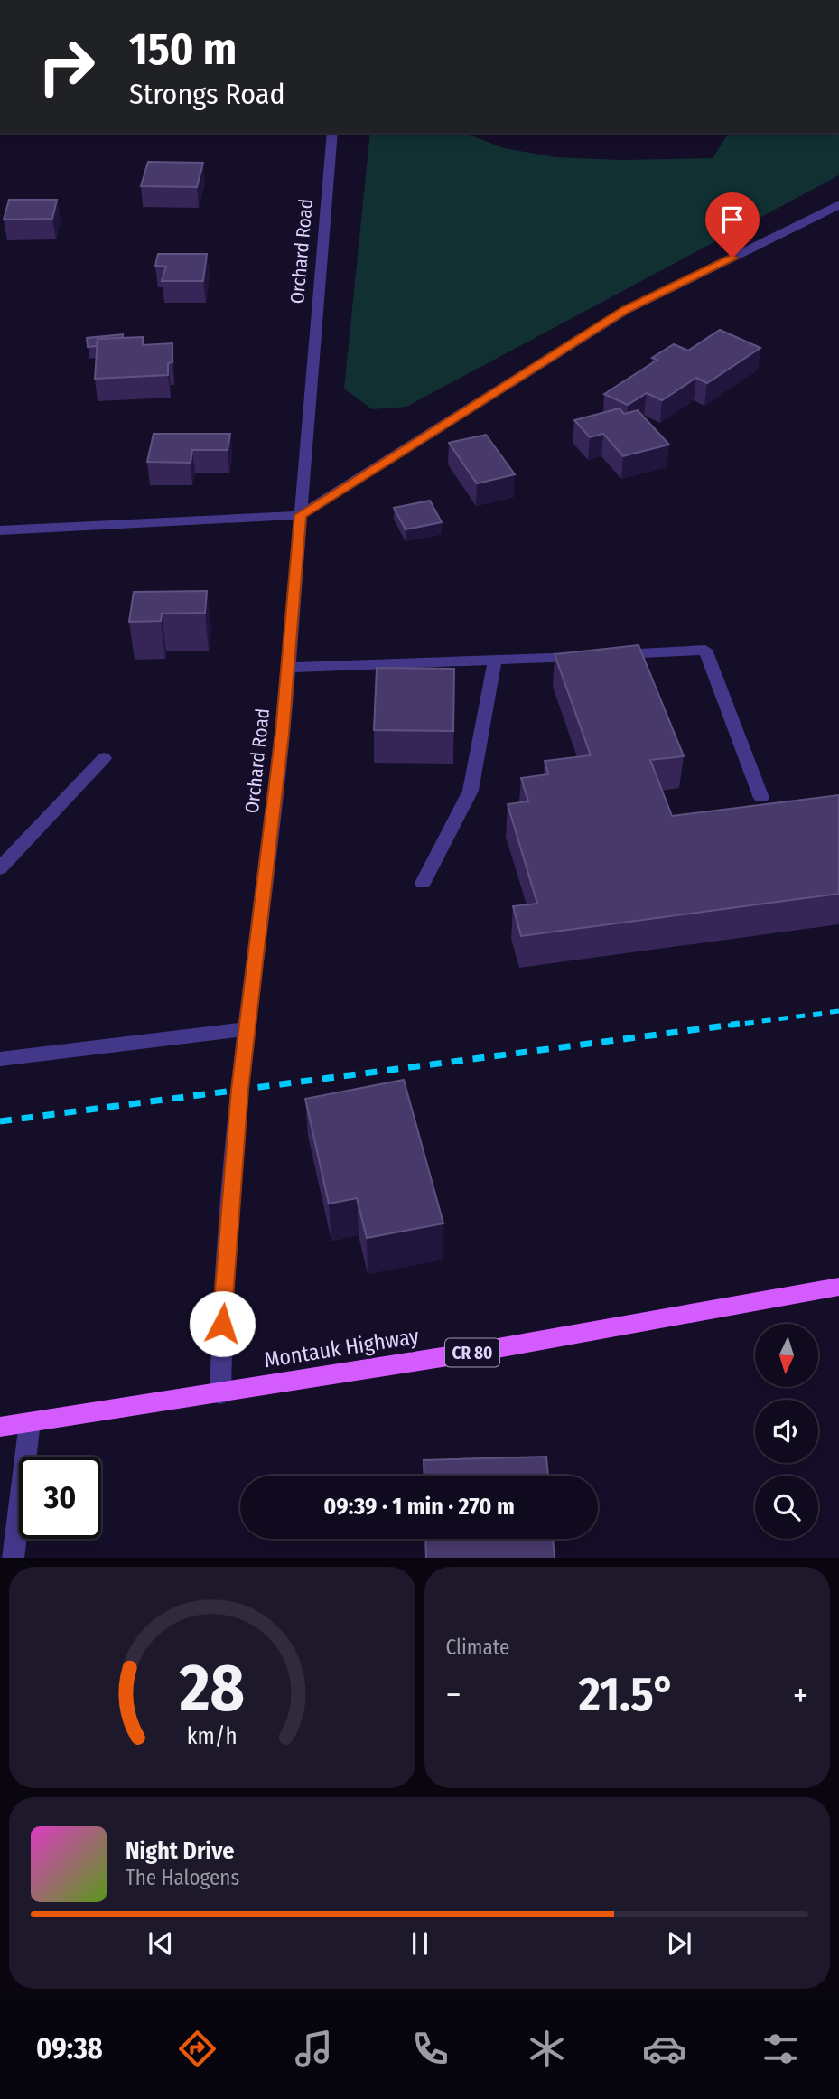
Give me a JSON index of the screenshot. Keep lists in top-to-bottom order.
{
  "streets": {
    "main road": ["Montauk Highway", "CR 80"],
    "street": ["Orchard Road"]
  },
  "crossings": [
    ["Orchard Road", "Montauk Highway"]
  ],
  "north": "bottom",
  "page": {
    "turn": ["150 m", "Strongs Road"],
    "limit": "30",
    "trip": "09:39 · 1 min · 270 m",
    "tile": "Climate",
    "heat": ["−", "21.5°", "+"],
    "song": ["Night Drive", "The Halogens"],
    "tabs": "09:38",
    "gauge": ["28", "km/h"]
  }
}
